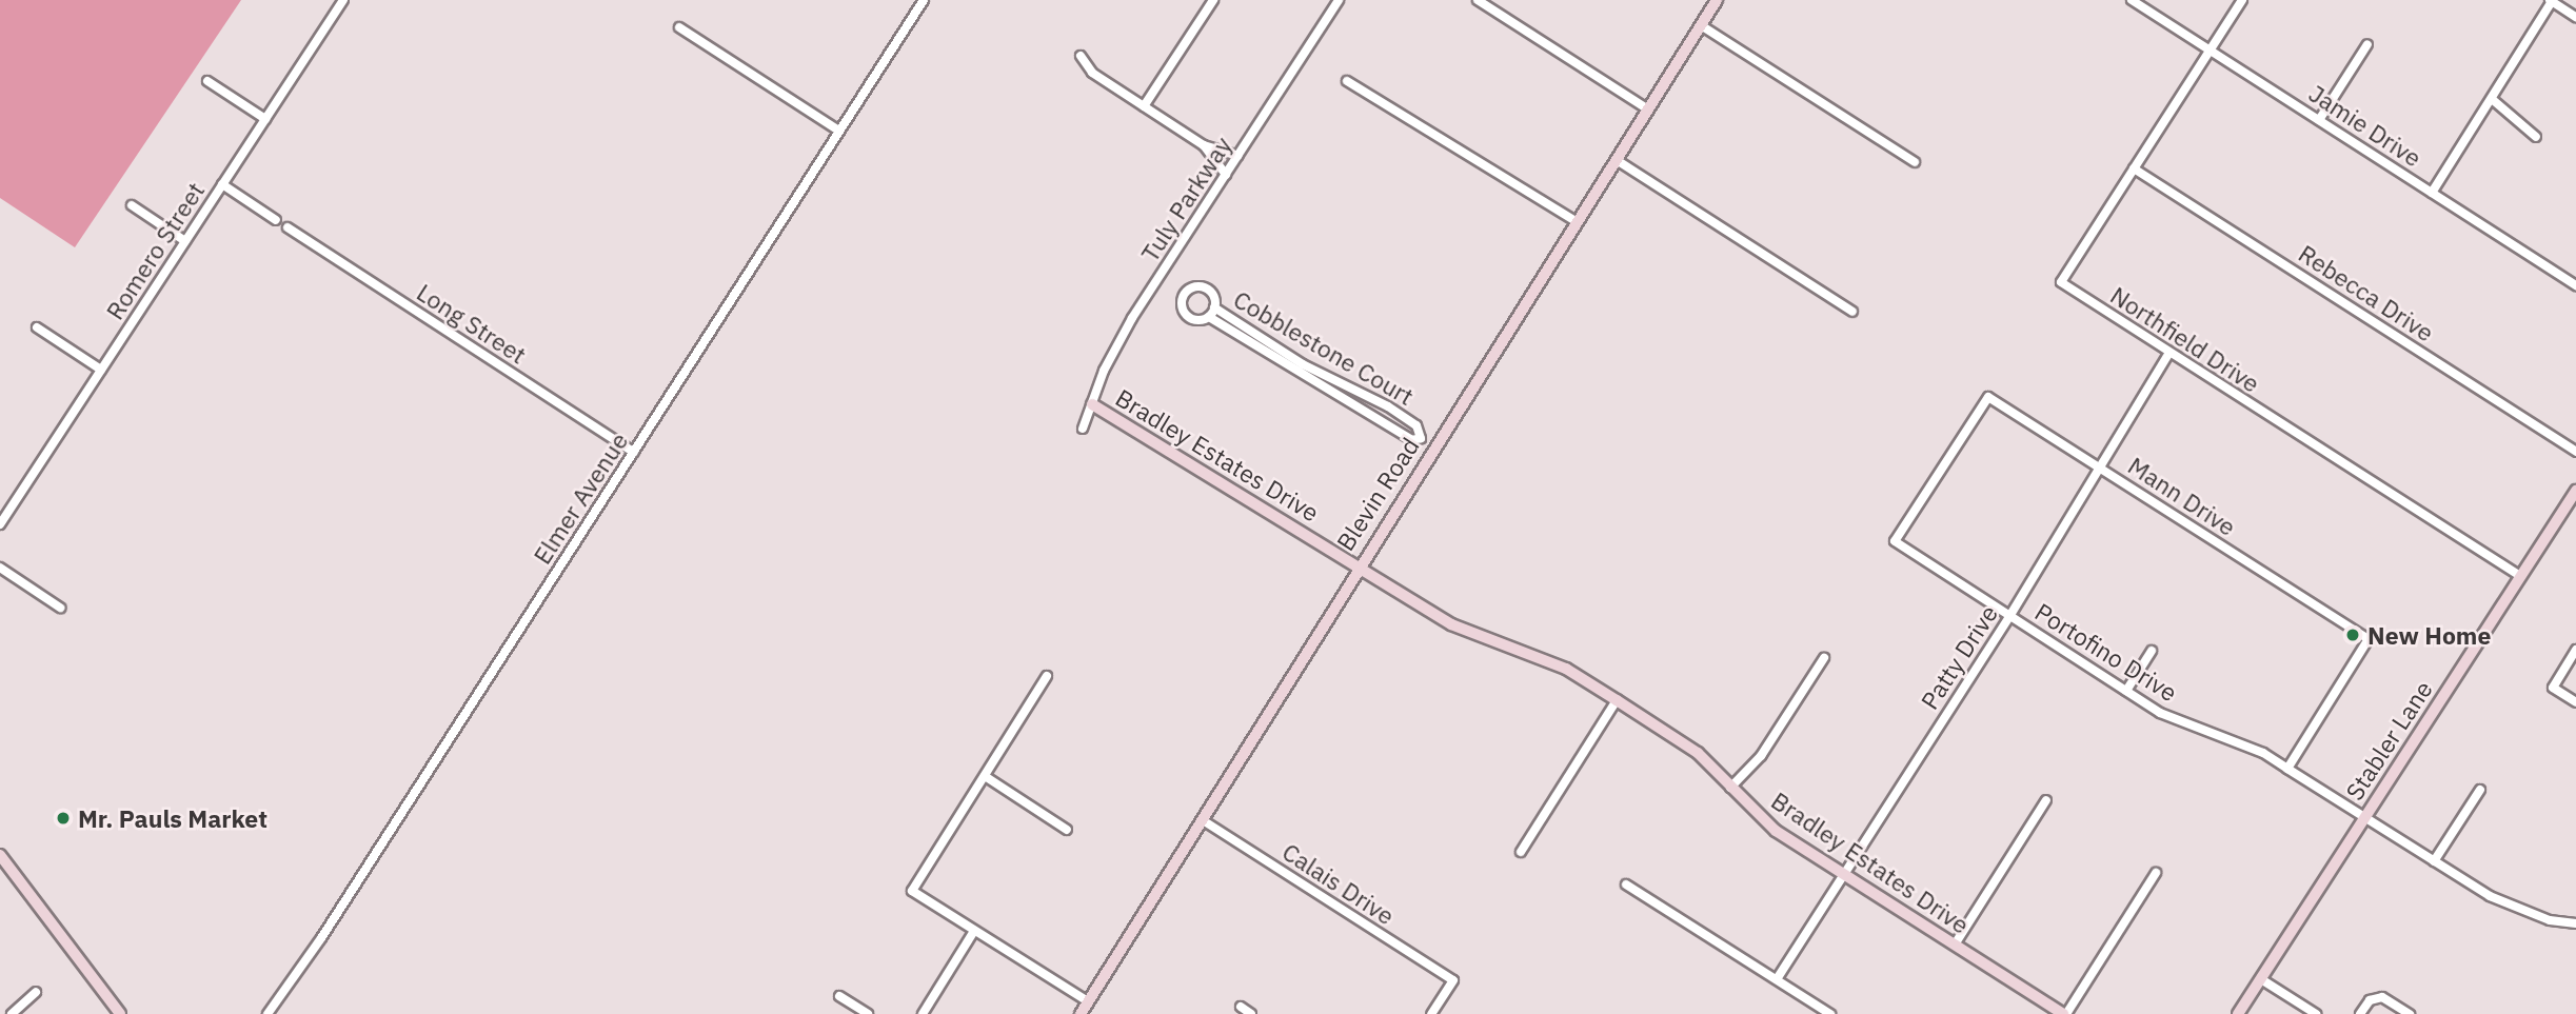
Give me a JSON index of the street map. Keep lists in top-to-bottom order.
{
  "streets": {
    "street": [
      "Jamie Drive",
      "Tuly Parkway",
      "Romero Street",
      "Rebecca Drive",
      "Long Street",
      "Northfield Drive",
      "Cobblestone Court",
      "Bradley Estates Drive",
      "Blevin Road",
      "Mann Drive",
      "Elmer Avenue",
      "Portofino Drive",
      "Patty Drive",
      "Stabler Lane",
      "Calais Drive"
    ]
  },
  "crossings": [
    ["Jamie Drive", "Northfield Drive"],
    ["Tuly Parkway", "Bradley Estates Drive"],
    ["Rebecca Drive", "Northfield Drive"],
    ["Long Street", "Elmer Avenue"],
    ["Northfield Drive", "Patty Drive"],
    ["Northfield Drive", "Stabler Lane"],
    ["Bradley Estates Drive", "Blevin Road"],
    ["Bradley Estates Drive", "Patty Drive"],
    ["Blevin Road", "Calais Drive"],
    ["Mann Drive", "Portofino Drive"],
    ["Mann Drive", "Patty Drive"],
    ["Portofino Drive", "Patty Drive"],
    ["Portofino Drive", "Stabler Lane"]
  ],
  "places": ["New Home", "Mr. Pauls Market"]
}
